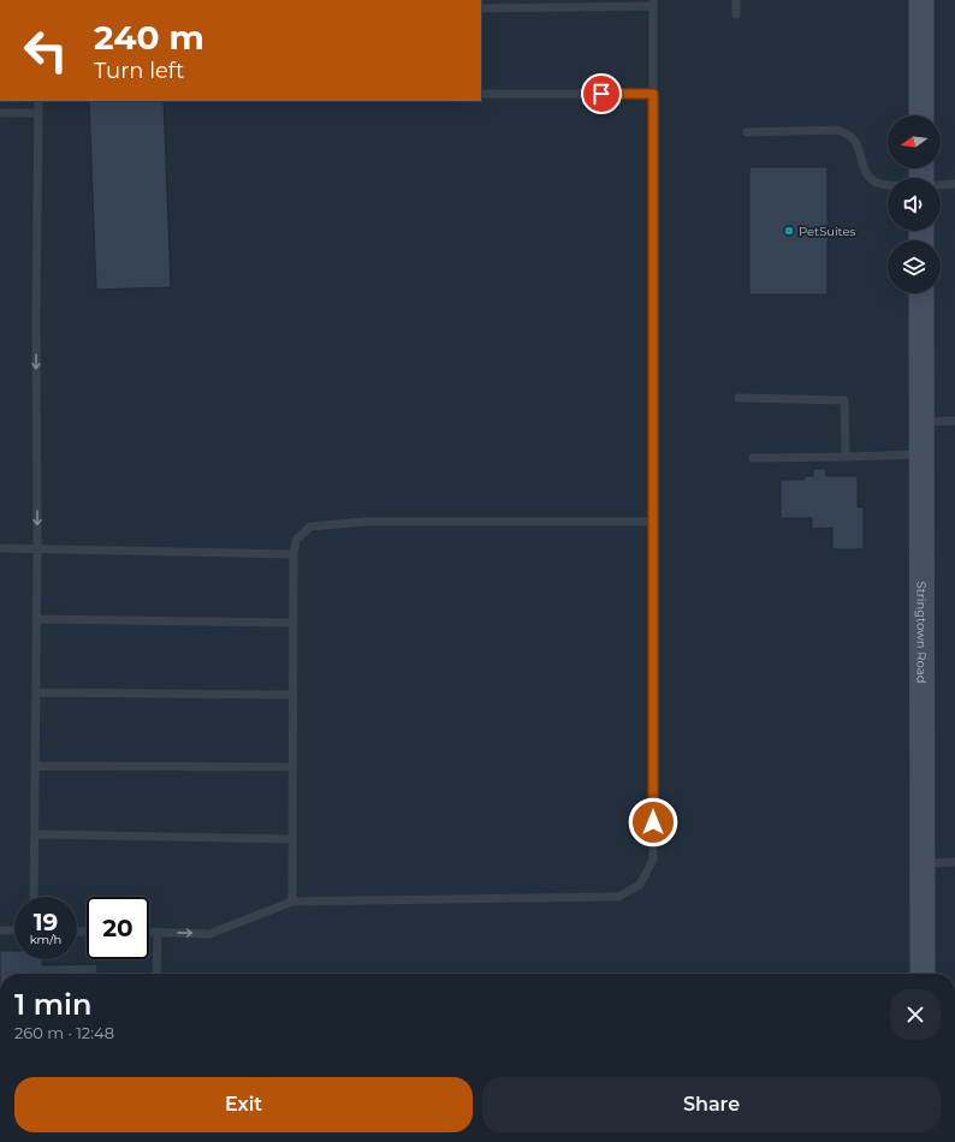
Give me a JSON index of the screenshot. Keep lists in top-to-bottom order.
{
  "streets": {
    "main road": ["Stringtown Road"]
  },
  "places": ["PetSuites"],
  "north": "left",
  "page": {
    "turn": ["240 m", "Turn left"],
    "speed": "19 km/h",
    "limit": "20",
    "heading": ["1 min", "260 m · 12:48"],
    "buttons": ["Exit", "Share"]
  }
}
